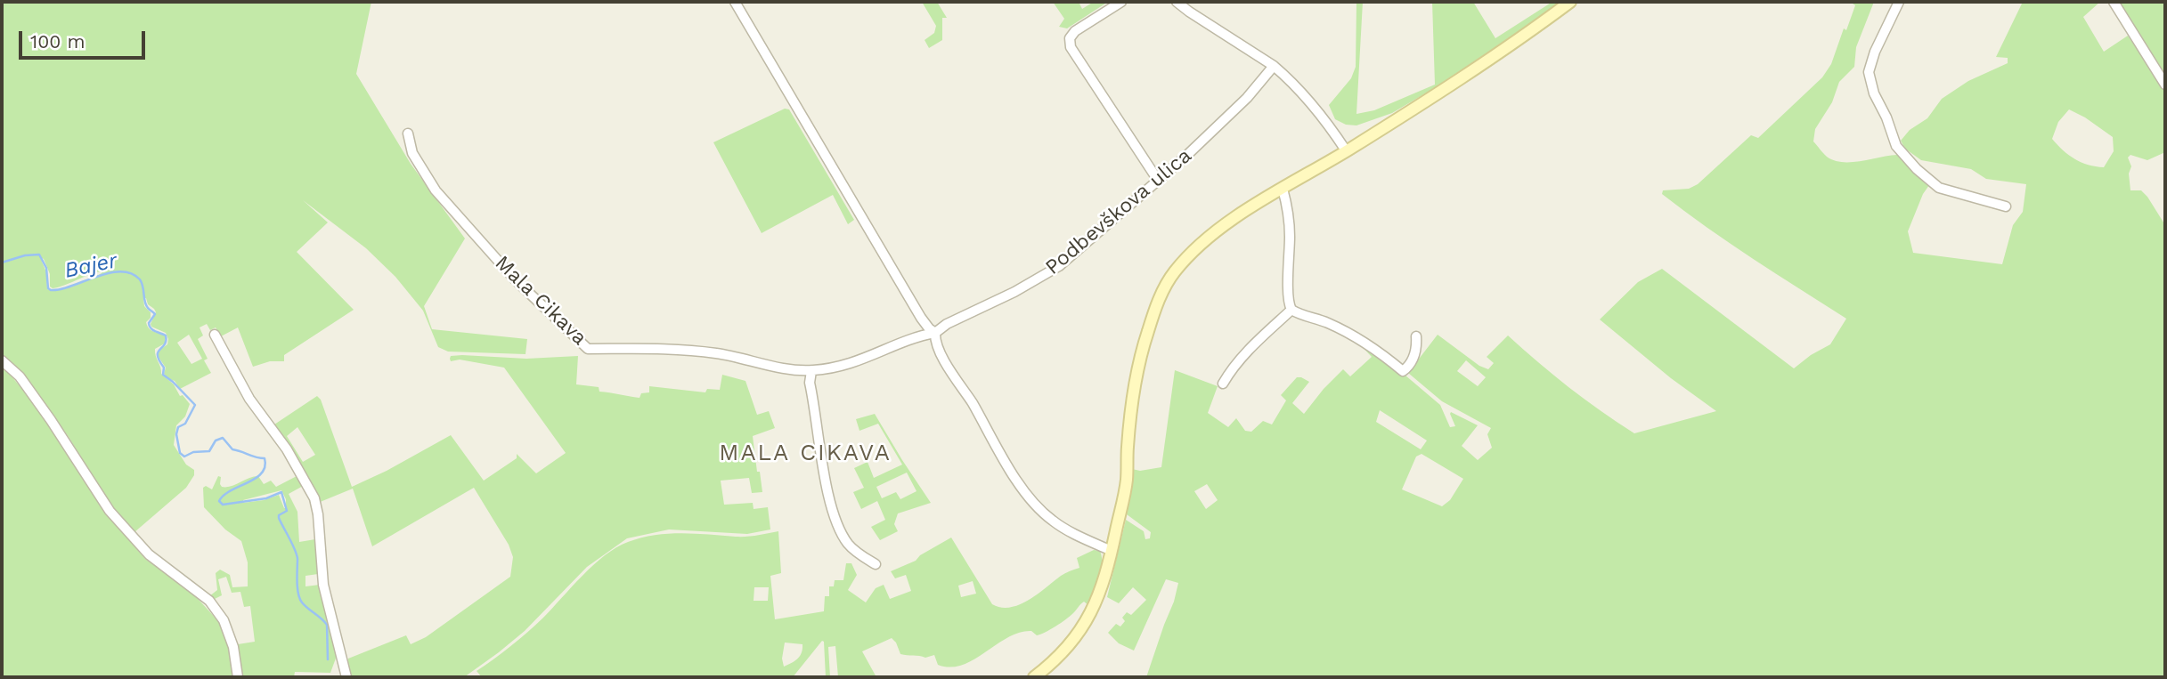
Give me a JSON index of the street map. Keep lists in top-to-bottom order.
{
  "streets": {
    "street": ["Podbevškova ulica", "Mala Cikava"]
  },
  "crossings": [
    ["Podbevškova ulica", "Mala Cikava"]
  ],
  "districts": ["MALA CIKAVA"],
  "water": ["Bajer"],
  "scale_bar": "100 m"
}
